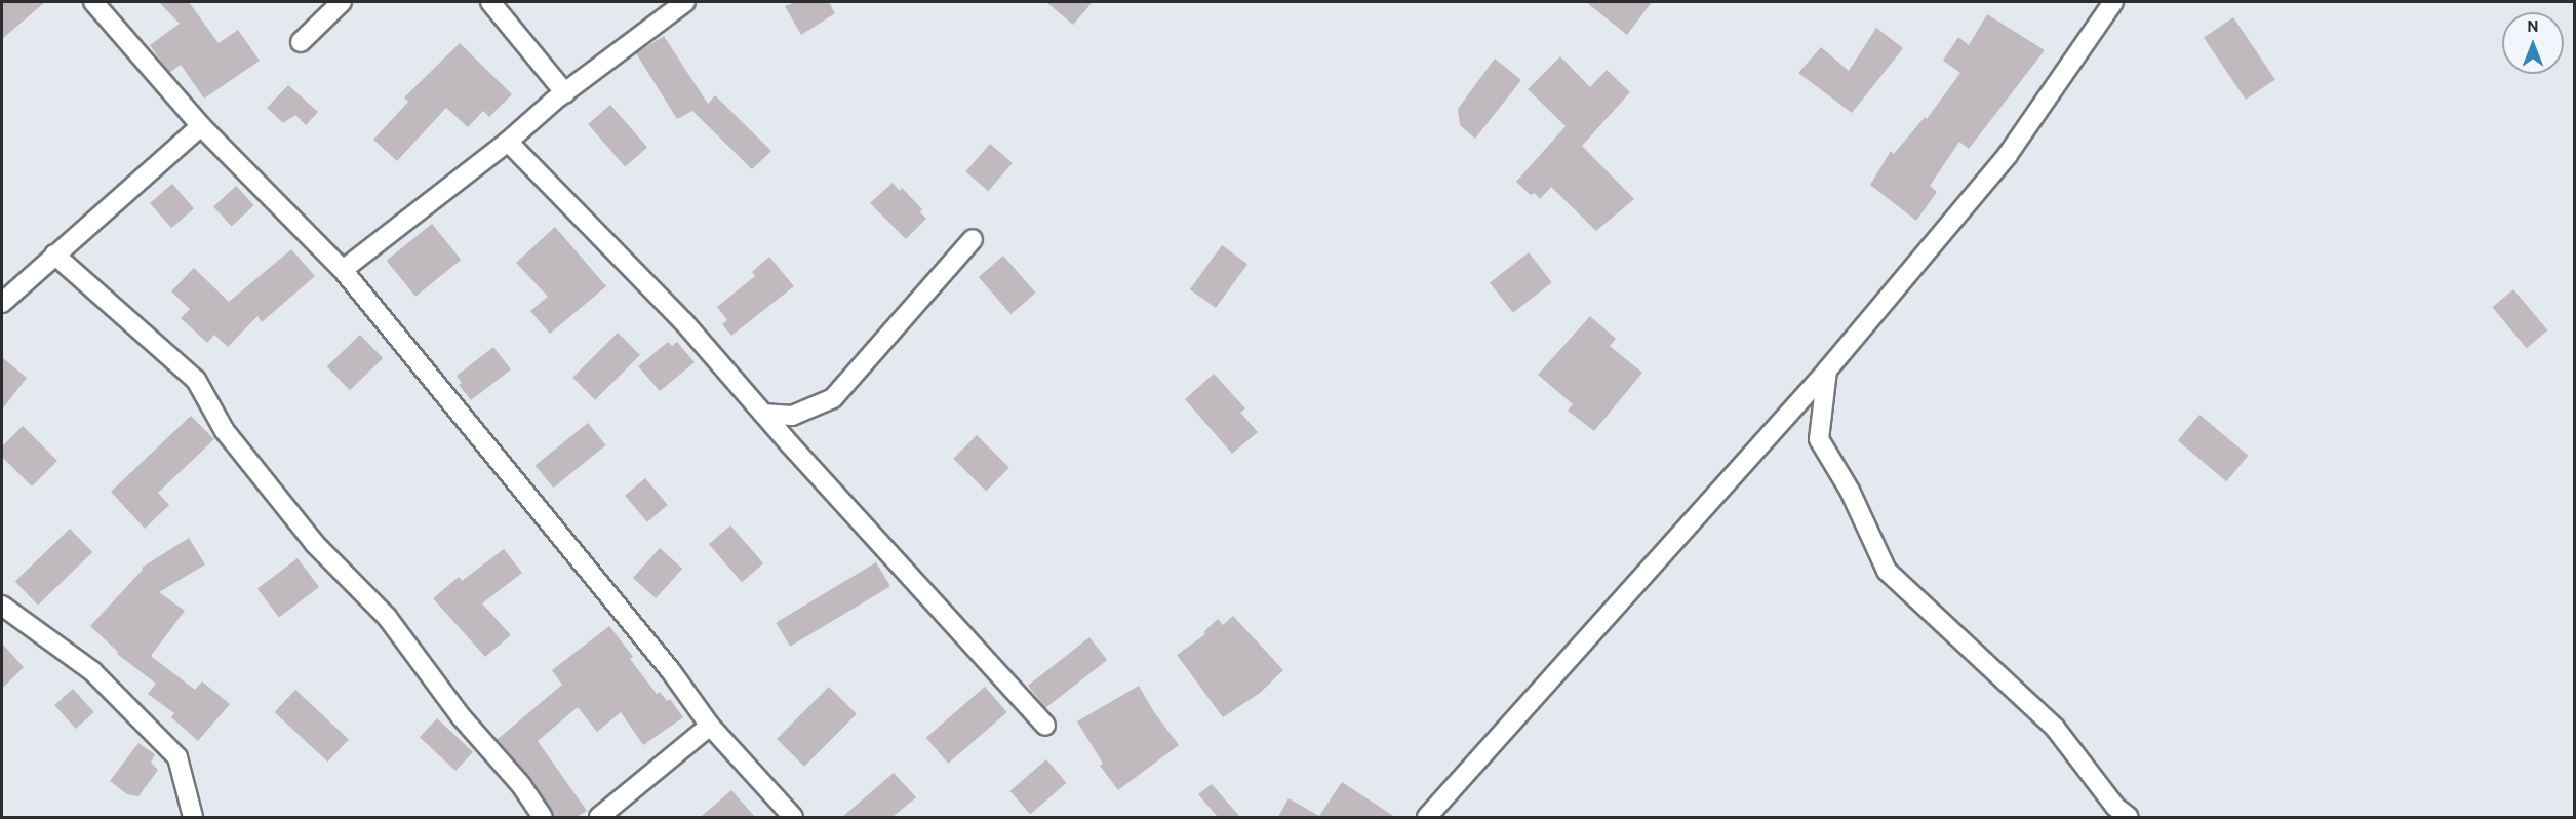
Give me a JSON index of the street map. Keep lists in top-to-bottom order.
{
  "north": "top"
}
